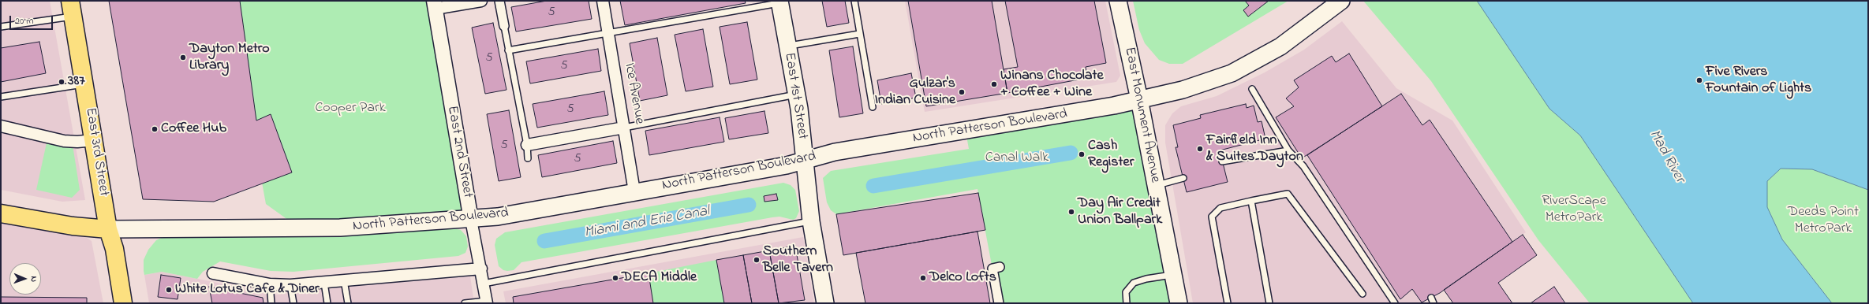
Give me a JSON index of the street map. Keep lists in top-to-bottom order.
{
  "streets": {
    "main road": [
      "East 1st Street",
      "East Monument Avenue",
      "North Patterson Boulevard",
      "East 3rd Street"
    ],
    "street": ["Ice Avenue", "East 2nd Street"]
  },
  "crossings": [
    ["Ice Avenue", "North Patterson Boulevard"],
    ["East 1st Street", "North Patterson Boulevard"],
    ["East Monument Avenue", "North Patterson Boulevard"],
    ["North Patterson Boulevard", "East 3rd Street"],
    ["North Patterson Boulevard", "East 2nd Street"]
  ],
  "water": ["Mad River", "Miami and Erie Canal"],
  "parks": [
    "Cooper Park",
    "Canal Walk",
    "RiverScape MetroPark",
    "Deeds Point MetroPark"
  ],
  "places": [
    "Dayton Metro Library",
    "Five Rivers Fountain of Lights",
    "387",
    "Winans Chocolate + Coffee + Wine",
    "Gulzar's Indian Cuisine",
    "Coffee Hub",
    "Fairfield Inn & Suites Dayton",
    "Cash Register",
    "Day Air Credit Union Ballpark",
    "Southern Belle Tavern",
    "DECA Middle",
    "Delco Lofts",
    "White Lotus Cafe & Diner"
  ],
  "house_numbers": [
    "5",
    "5",
    "5",
    "5",
    "5",
    "5"
  ],
  "scale_bar": "20 m",
  "north": "right"
}
